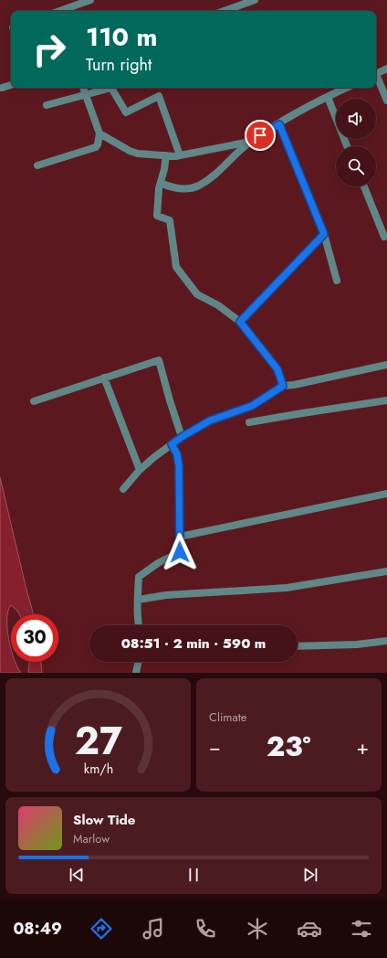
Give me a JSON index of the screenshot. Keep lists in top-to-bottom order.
{
  "page": {
    "turn": ["110 m", "Turn right"],
    "limit": "30",
    "trip": "08:51 · 2 min · 590 m",
    "tile": "Climate",
    "heat": ["−", "23°", "+"],
    "song": ["Slow Tide", "Marlow"],
    "tabs": "08:49",
    "gauge": ["27", "km/h"]
  }
}
